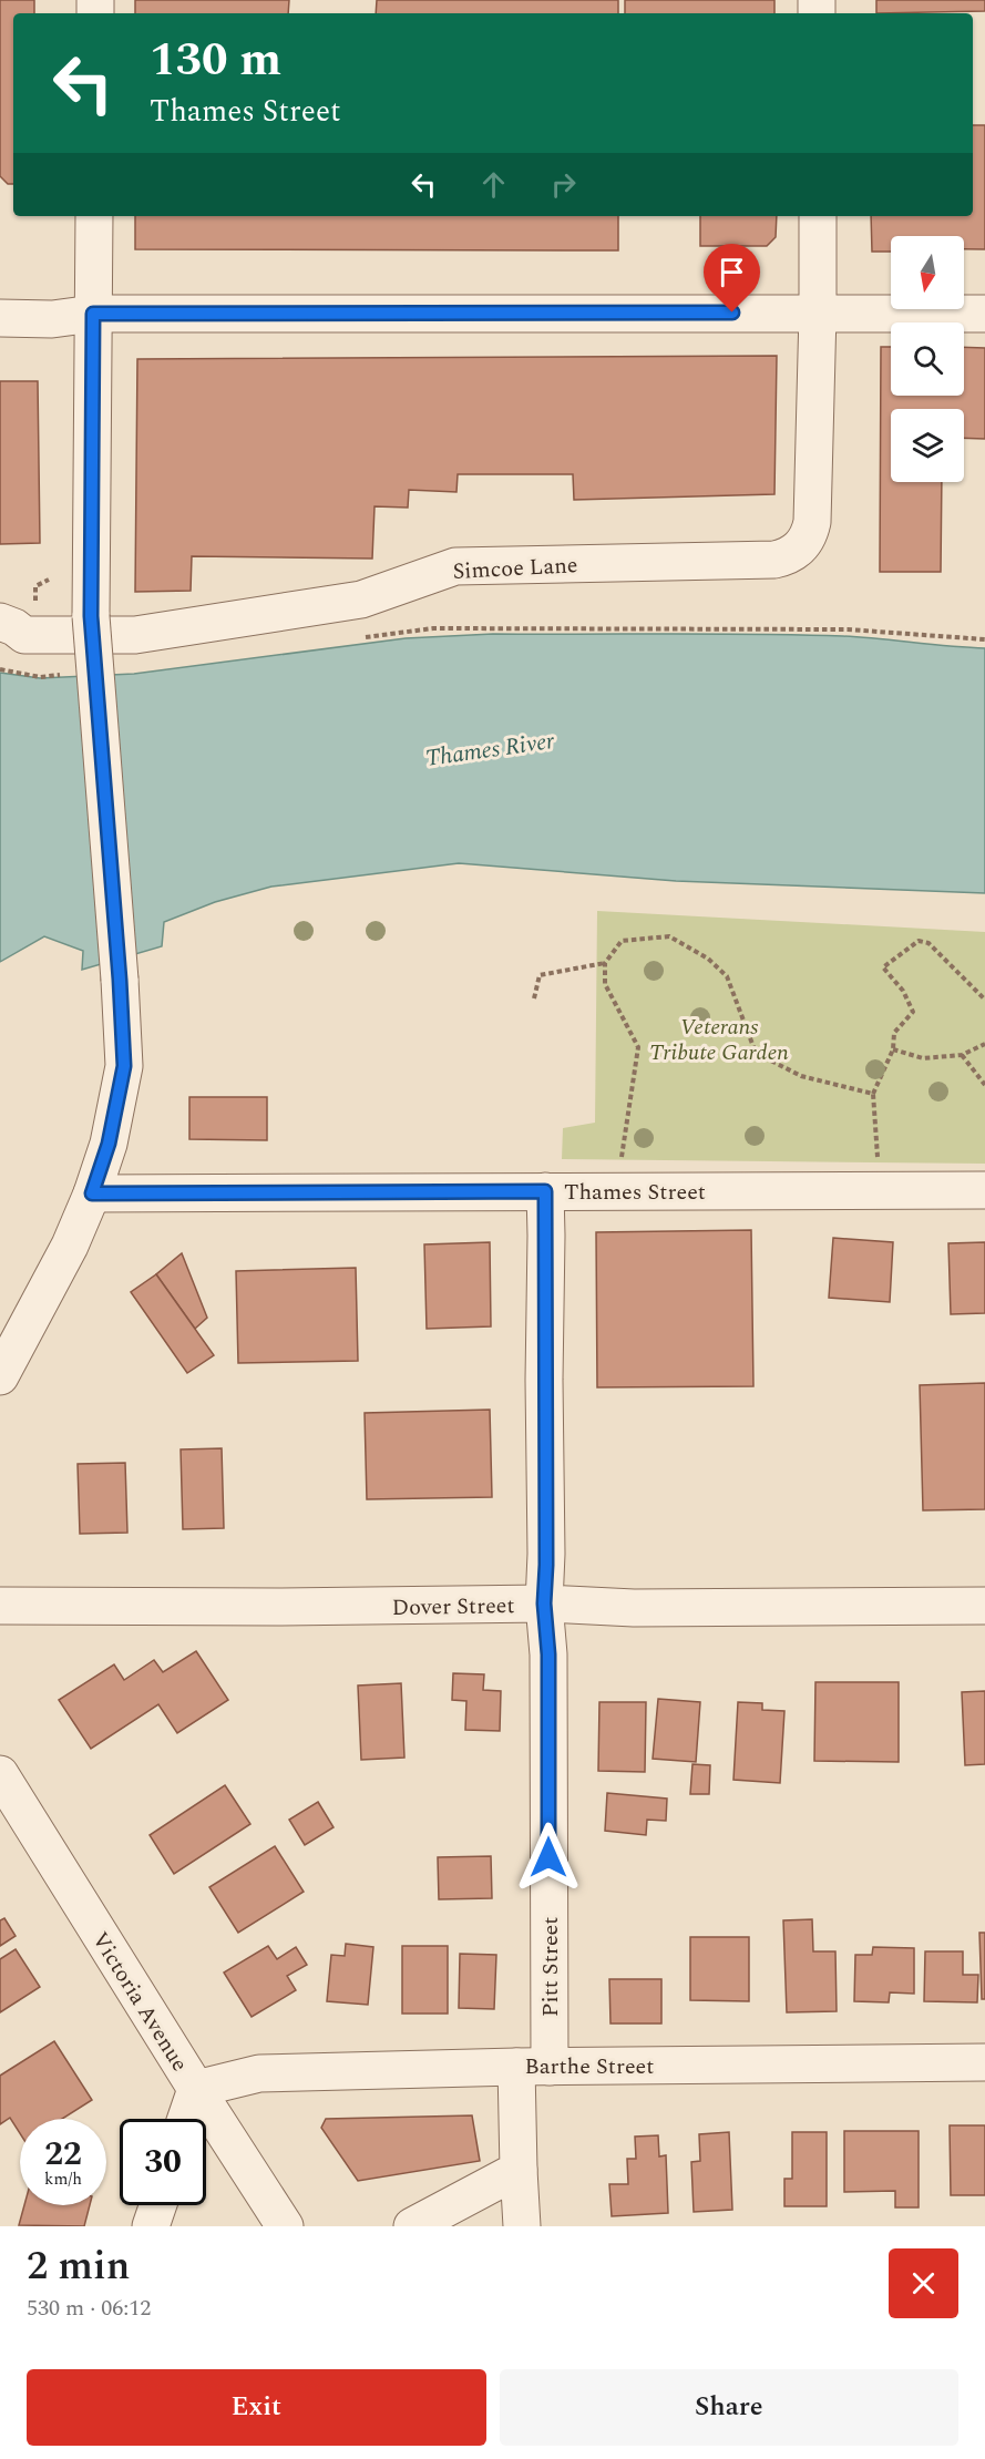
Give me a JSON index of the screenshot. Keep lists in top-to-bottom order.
{
  "streets": {
    "street": [
      "Simcoe Lane",
      "Thames Street",
      "Dover Street",
      "Pitt Street",
      "Victoria Avenue",
      "Barthe Street"
    ]
  },
  "crossings": [
    ["Thames Street", "Pitt Street"],
    ["Dover Street", "Pitt Street"],
    ["Pitt Street", "Barthe Street"],
    ["Victoria Avenue", "Barthe Street"]
  ],
  "water": ["Thames River"],
  "parks": ["Veterans Tribute Garden"],
  "north": "bottom",
  "page": {
    "turn": ["130 m", "Thames Street"],
    "speed": "22 km/h",
    "limit": "30",
    "heading": ["2 min", "530 m · 06:12"],
    "buttons": ["Exit", "Share"]
  }
}
